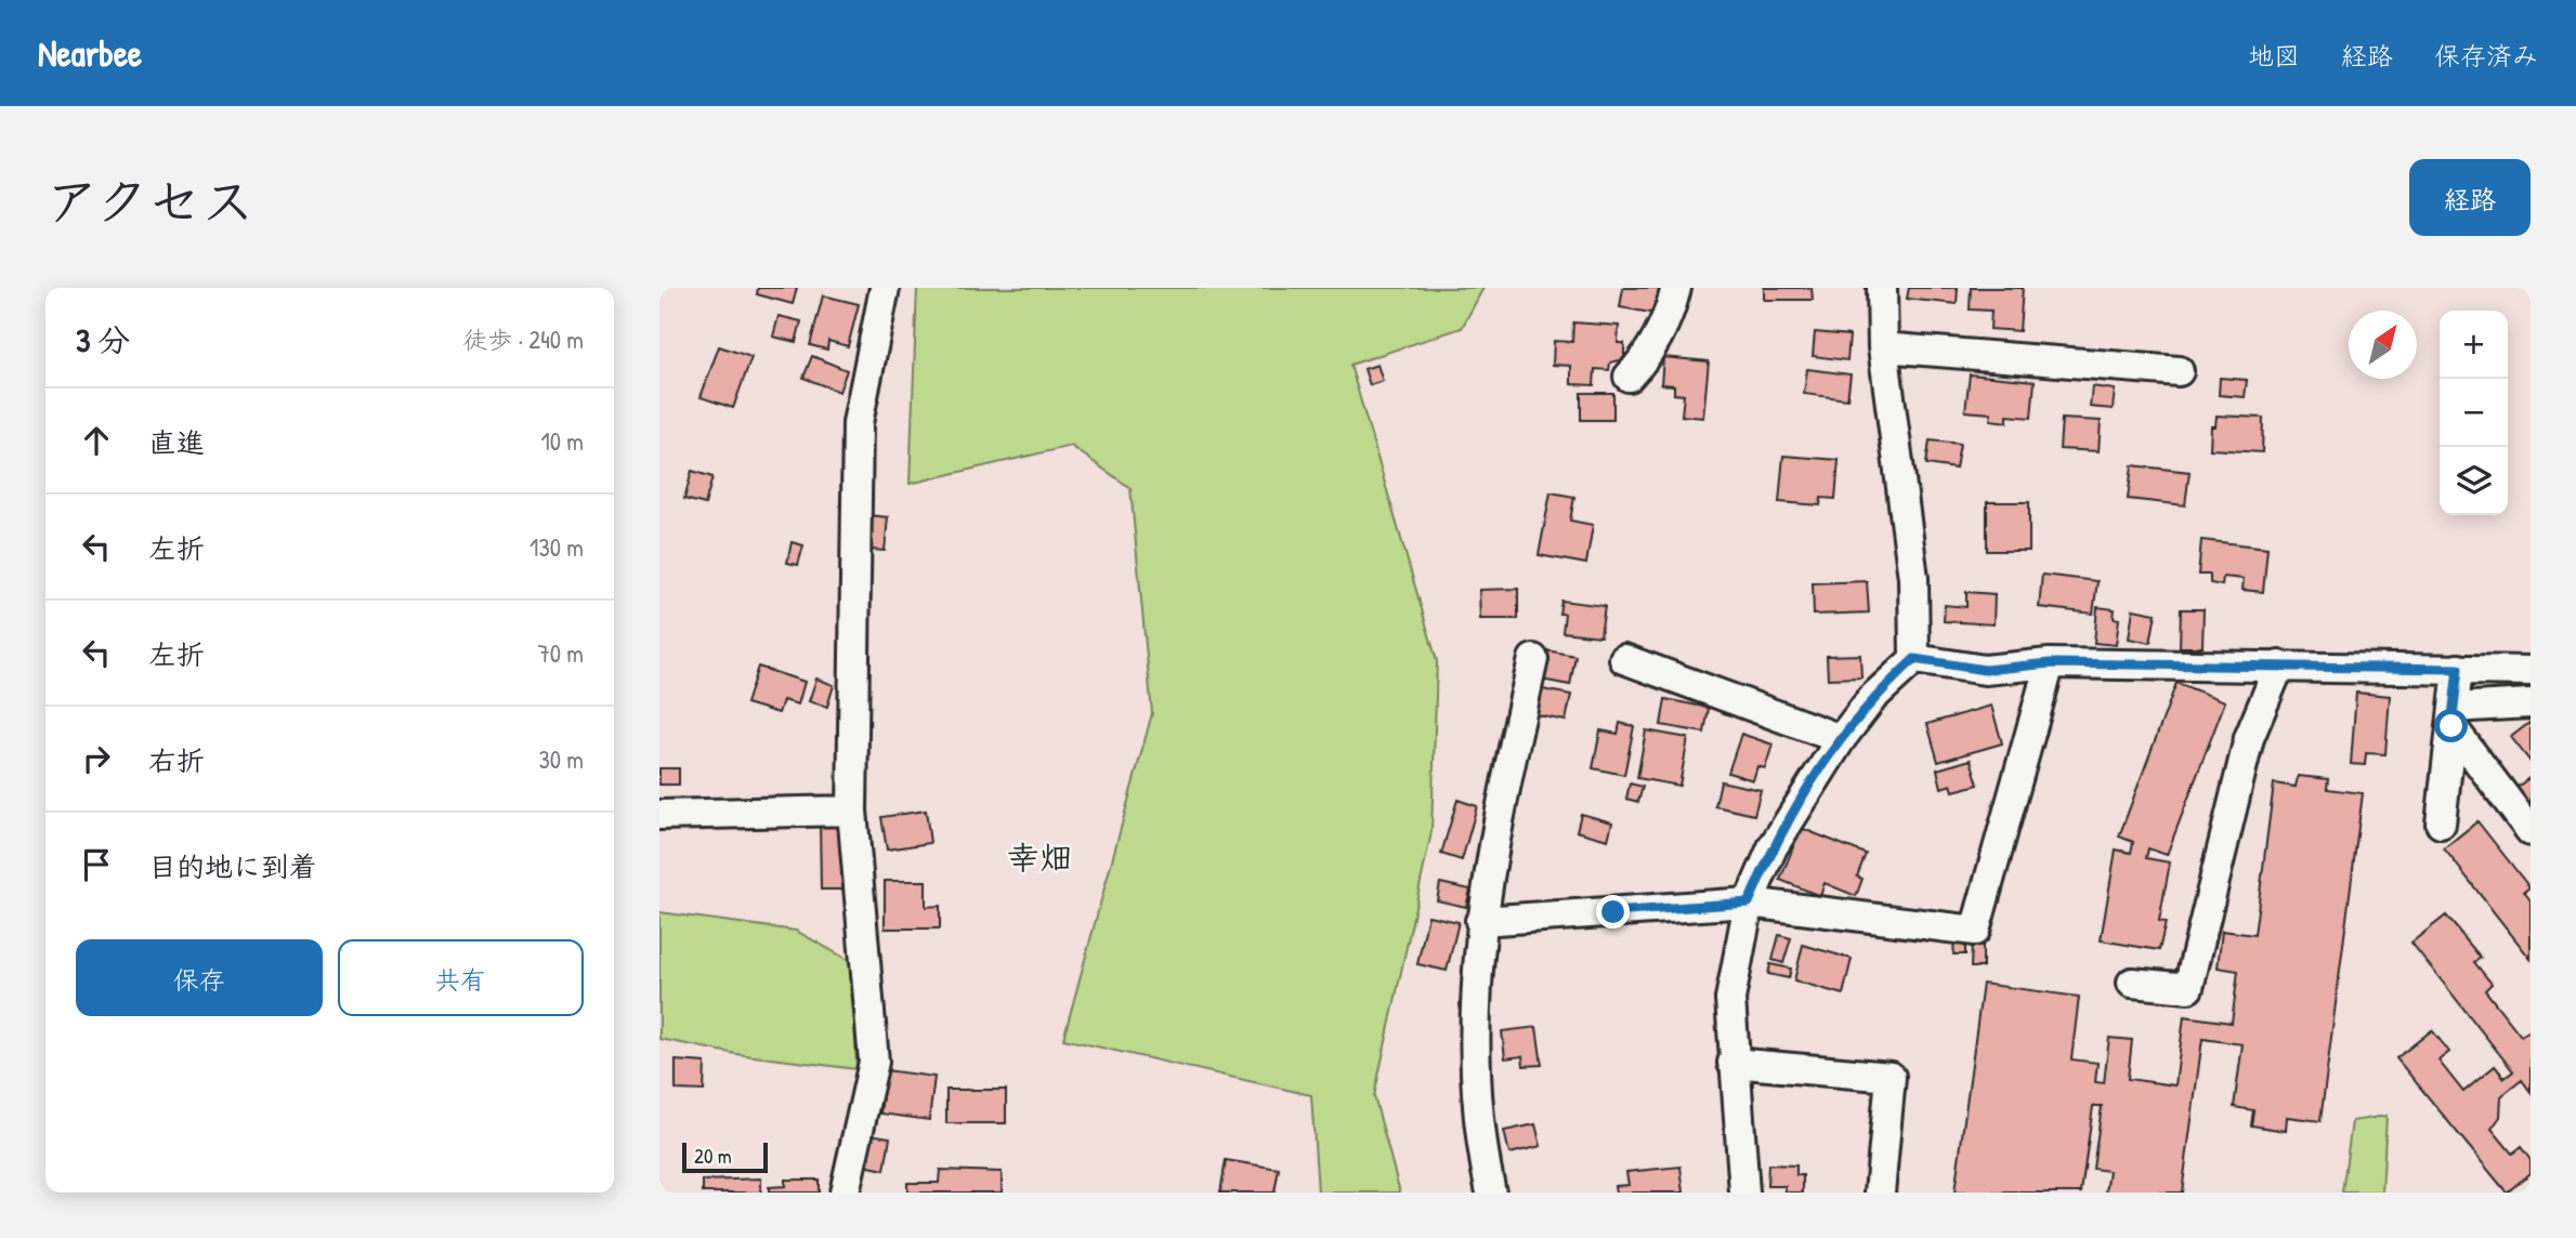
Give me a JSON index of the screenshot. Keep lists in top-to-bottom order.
{
  "districts": ["幸畑"],
  "scale_bar": "20 m",
  "north": "top right",
  "page": {
    "header": "Nearbee",
    "nav": ["地図", "経路", "保存済み"],
    "title": "アクセス",
    "buttons": [
      "経路",
      ["保存", "共有"]
    ],
    "heading": ["3 分", "徒歩 · 240 m"],
    "map_buttons": ["+", "−"],
    "list": [
      ["直進", "10 m"],
      ["左折", "130 m"],
      ["左折", "70 m"],
      ["右折", "30 m"],
      "目的地に到着"
    ],
    "scale": "20 m"
  }
}
